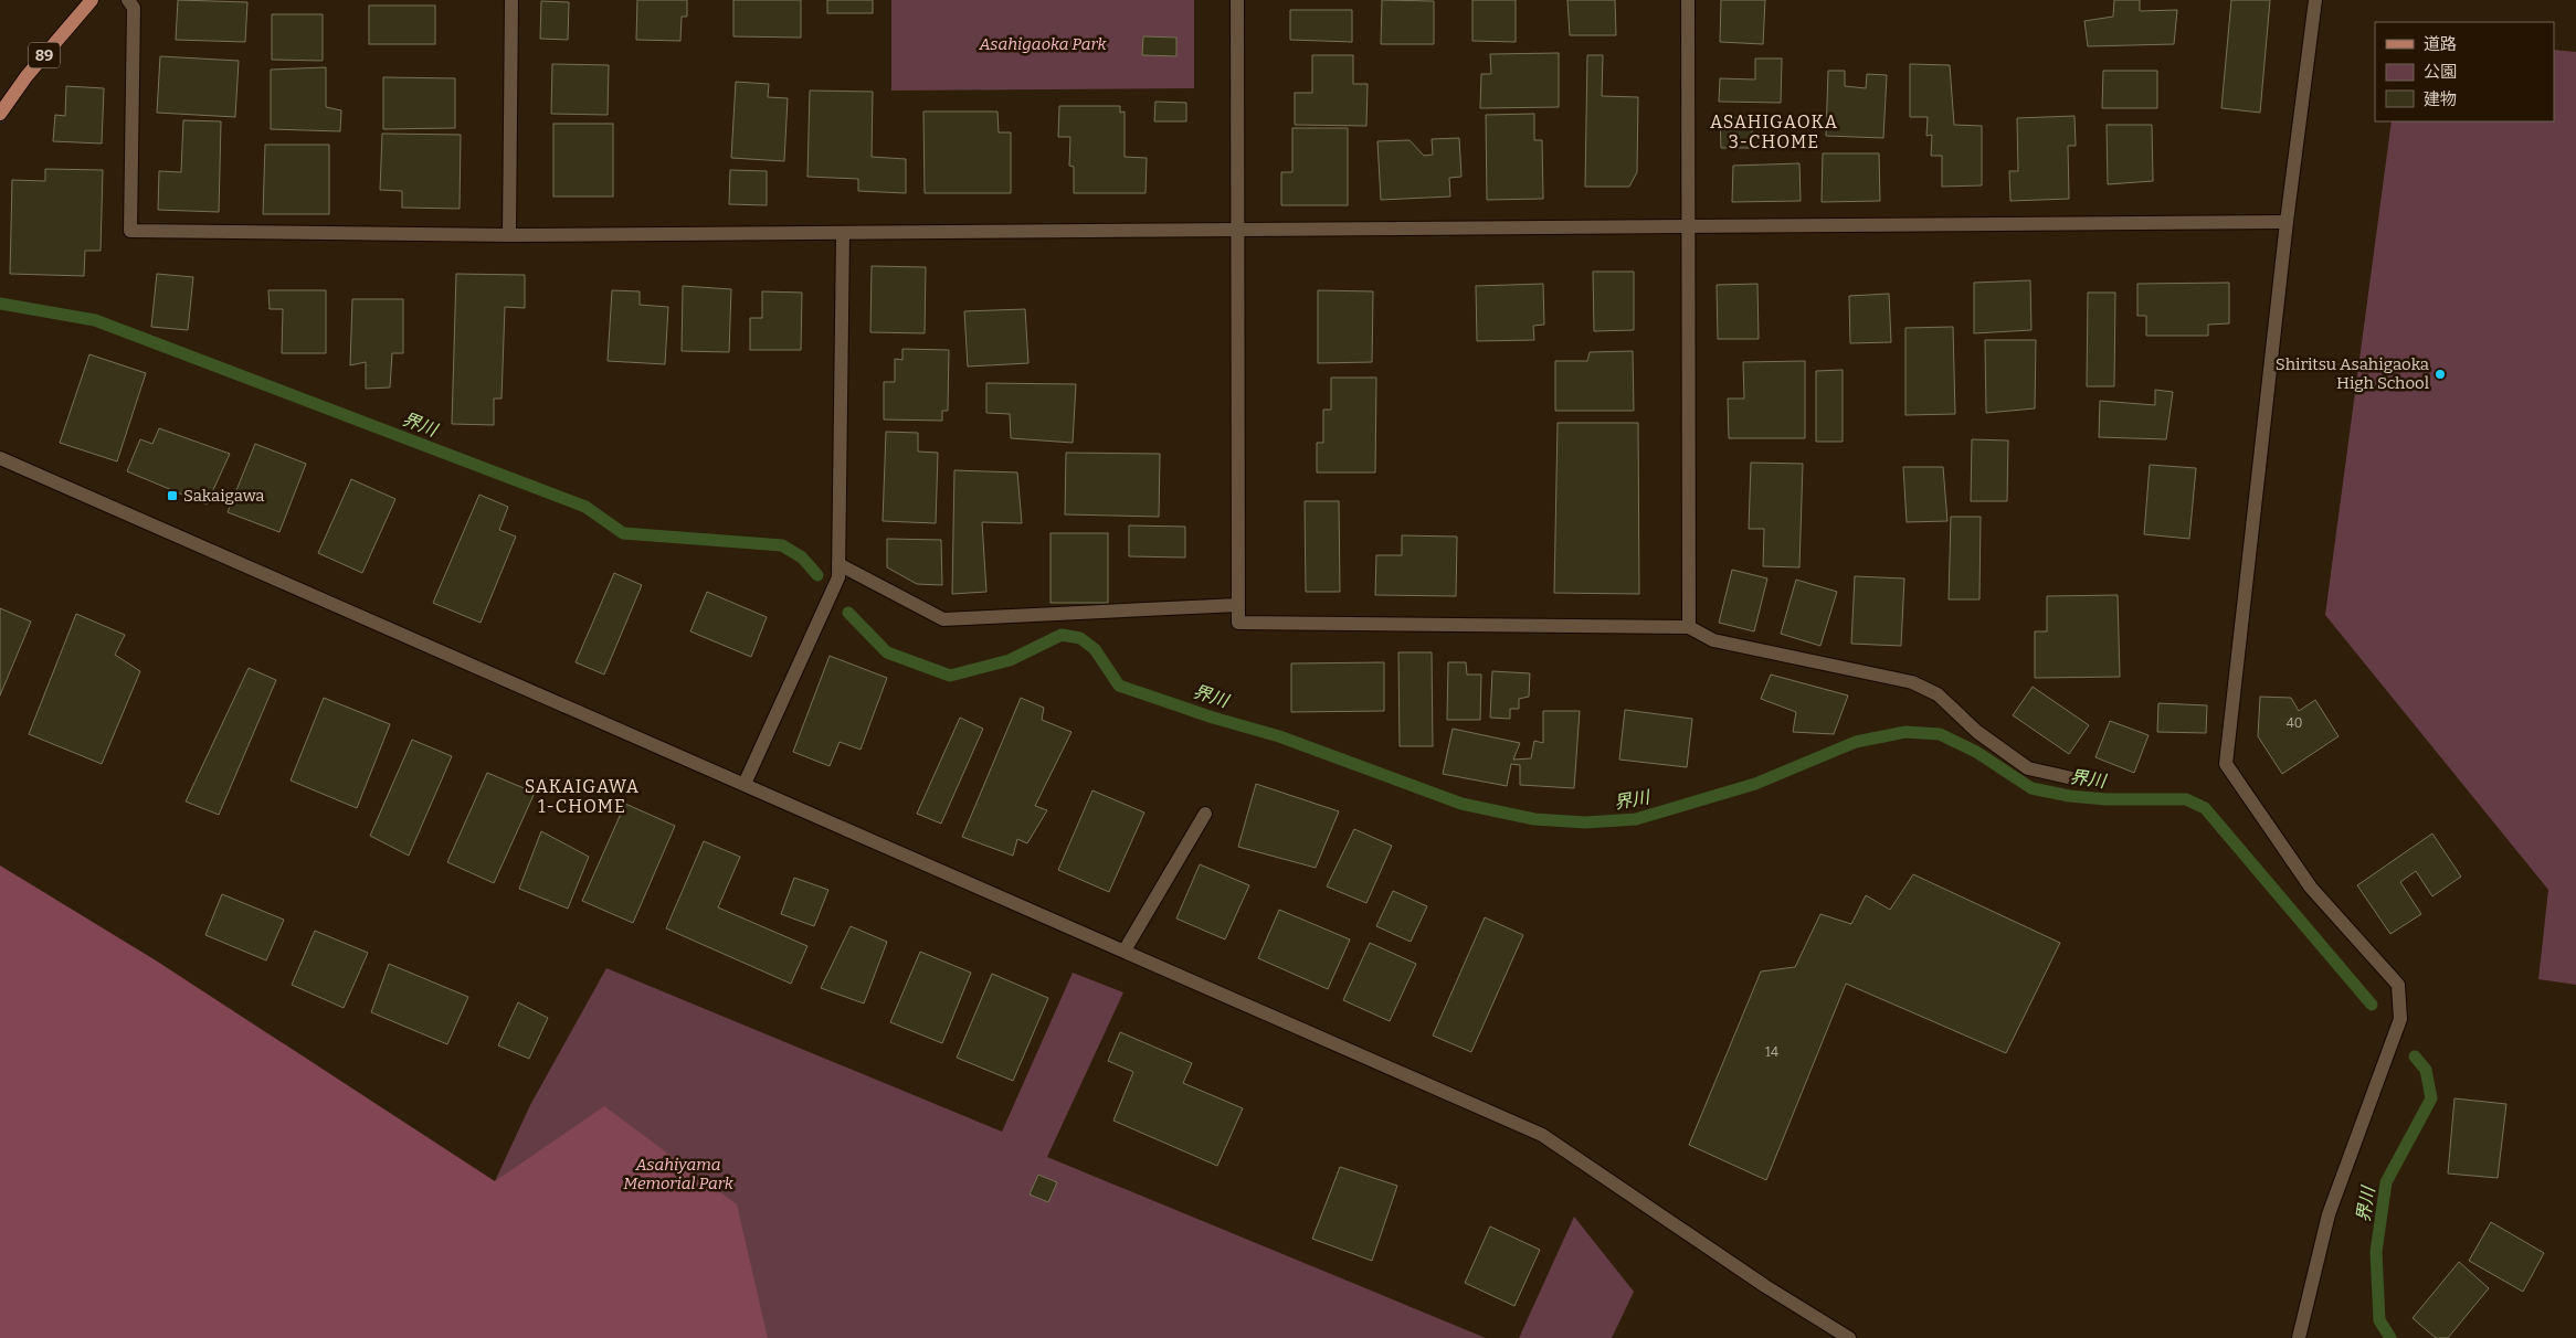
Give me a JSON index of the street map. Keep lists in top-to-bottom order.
{
  "streets": {
    "main road": ["89"]
  },
  "districts": ["ASAHIGAOKA 3-CHOME", "SAKAIGAWA 1-CHOME"],
  "water": ["界川"],
  "parks": ["Asahigaoka Park", "Asahiyama Memorial Park"],
  "places": {
    "other": ["Shiritsu Asahigaoka High School"],
    "transit": ["Sakaigawa"]
  },
  "house_numbers": ["40", "14"],
  "legend": ["道路", "公園", "建物"]
}
